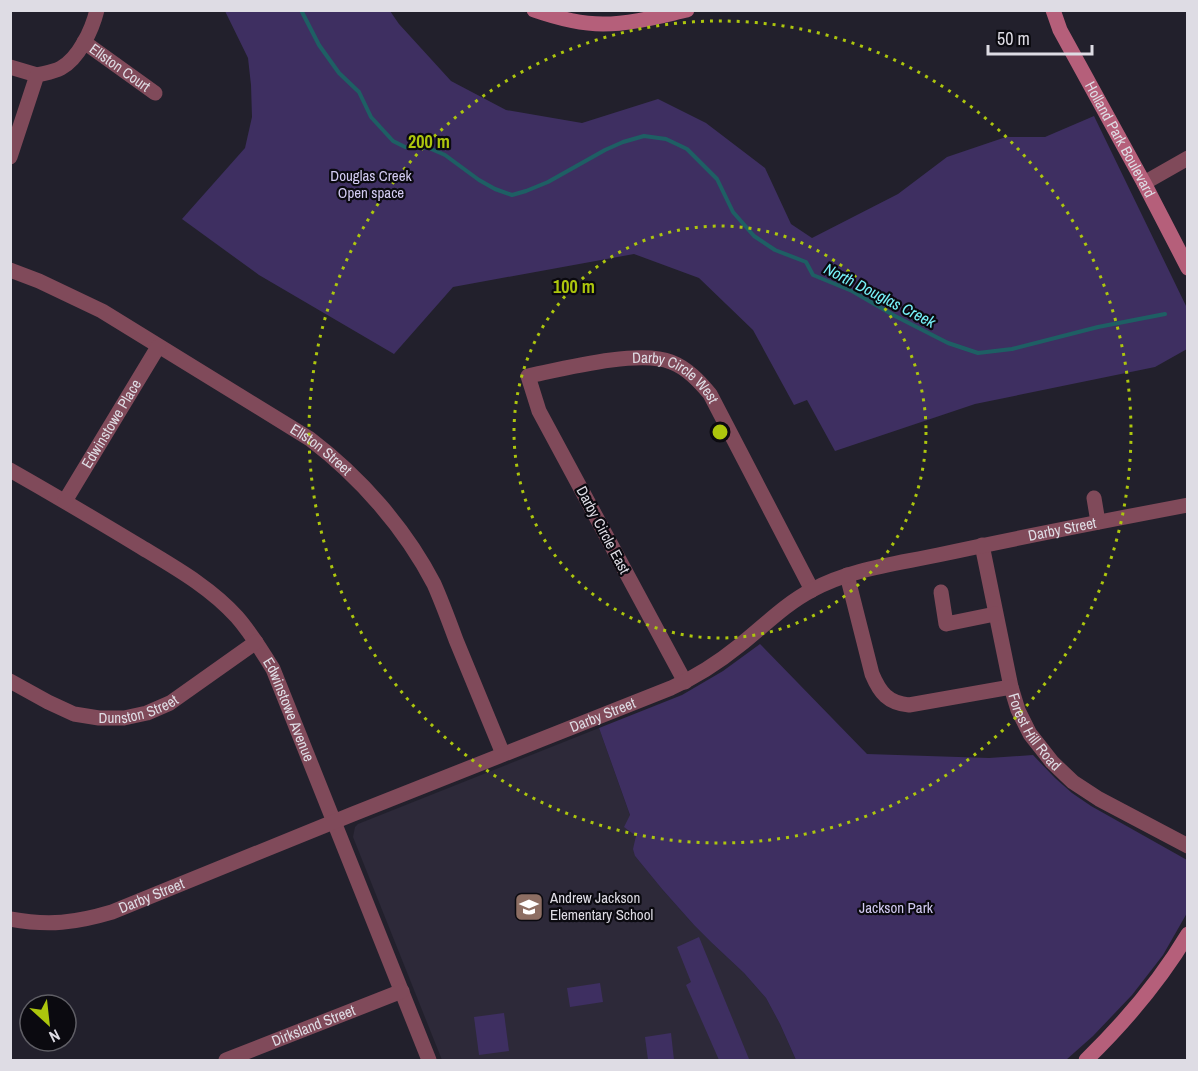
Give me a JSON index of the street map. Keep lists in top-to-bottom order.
{
  "streets": {
    "street": [
      "Ellston Court",
      "Holland Park Boulevard",
      "Darby Circle West",
      "Edwinstowe Place",
      "Ellston Street",
      "Darby Street",
      "Darby Circle East",
      "Dunston Street",
      "Edwinstowe Avenue",
      "Forest Hill Road",
      "Dirksland Street"
    ]
  },
  "crossings": [
    ["Darby Circle West", "Darby Street"],
    ["Darby Circle West", "Darby Circle East"],
    ["Edwinstowe Place", "Ellston Street"],
    ["Edwinstowe Place", "Edwinstowe Avenue"],
    ["Ellston Street", "Darby Street"],
    ["Darby Street", "Darby Circle East"],
    ["Darby Street", "Edwinstowe Avenue"],
    ["Darby Street", "Forest Hill Road"],
    ["Dunston Street", "Edwinstowe Avenue"],
    ["Edwinstowe Avenue", "Dirksland Street"]
  ],
  "water": ["North Douglas Creek"],
  "parks": ["Douglas Creek Open space", "Jackson Park"],
  "places": {
    "school or university": ["Andrew Jackson Elementary School"]
  },
  "scale_bar": "50 m",
  "north": "bottom right",
  "rings": ["200 m", "100 m"]
}
